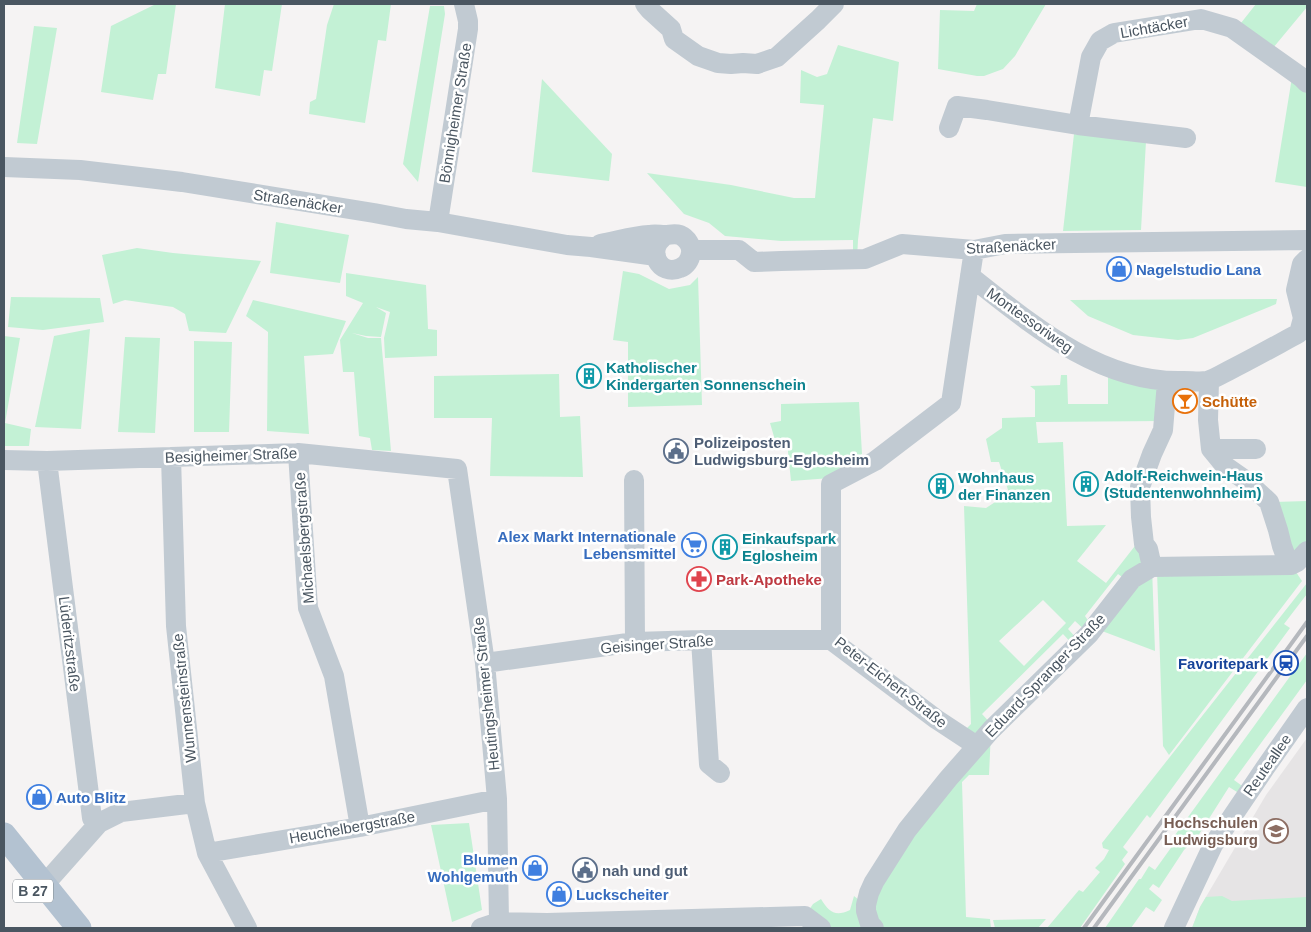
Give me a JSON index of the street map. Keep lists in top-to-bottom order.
{
  "streets": {
    "main road": ["B 27"],
    "street": [
      "Lichtäcker",
      "Bönnigheimer Straße",
      "Straßenäcker",
      "Montessoriweg",
      "Besigheimer Straße",
      "Michaelsbergstraße",
      "Lüderitzstraße",
      "Geisinger Straße",
      "Eduard-Spranger-Straße",
      "Peter-Eichert-Straße",
      "Heutingsheimer Straße",
      "Wunnensteinstraße",
      "Reuteallee",
      "Heuchelbergstraße"
    ]
  },
  "crossings": [
    ["Bönnigheimer Straße", "Straßenäcker"],
    ["Straßenäcker", "Peter-Eichert-Straße"],
    ["Montessoriweg", "Peter-Eichert-Straße"],
    ["Besigheimer Straße", "Michaelsbergstraße"],
    ["Besigheimer Straße", "Lüderitzstraße"],
    ["Besigheimer Straße", "Heutingsheimer Straße"],
    ["Besigheimer Straße", "Wunnensteinstraße"],
    ["Michaelsbergstraße", "Heuchelbergstraße"],
    ["Geisinger Straße", "Peter-Eichert-Straße"],
    ["Geisinger Straße", "Heutingsheimer Straße"],
    ["Eduard-Spranger-Straße", "Peter-Eichert-Straße"],
    ["Heutingsheimer Straße", "Heuchelbergstraße"],
    ["Wunnensteinstraße", "Heuchelbergstraße"]
  ],
  "places": {
    "shop": [
      "Nagelstudio Lana",
      "Auto Blitz",
      "Blumen Wohlgemuth",
      "Luckscheiter"
    ],
    "building": [
      "Katholischer Kindergarten Sonnenschein",
      "Adolf-Reichwein-Haus (Studentenwohnheim)",
      "Wohnhaus der Finanzen",
      "Einkaufspark Eglosheim"
    ],
    "bar": ["Schütte"],
    "public building": ["Polizeiposten Ludwigsburg-Eglosheim", "nah und gut"],
    "supermarket": ["Alex Markt Internationale Lebensmittel"],
    "pharmacy": ["Park-Apotheke"],
    "station": ["Favoritepark"],
    "school or university": ["Hochschulen Ludwigsburg"]
  }
}
